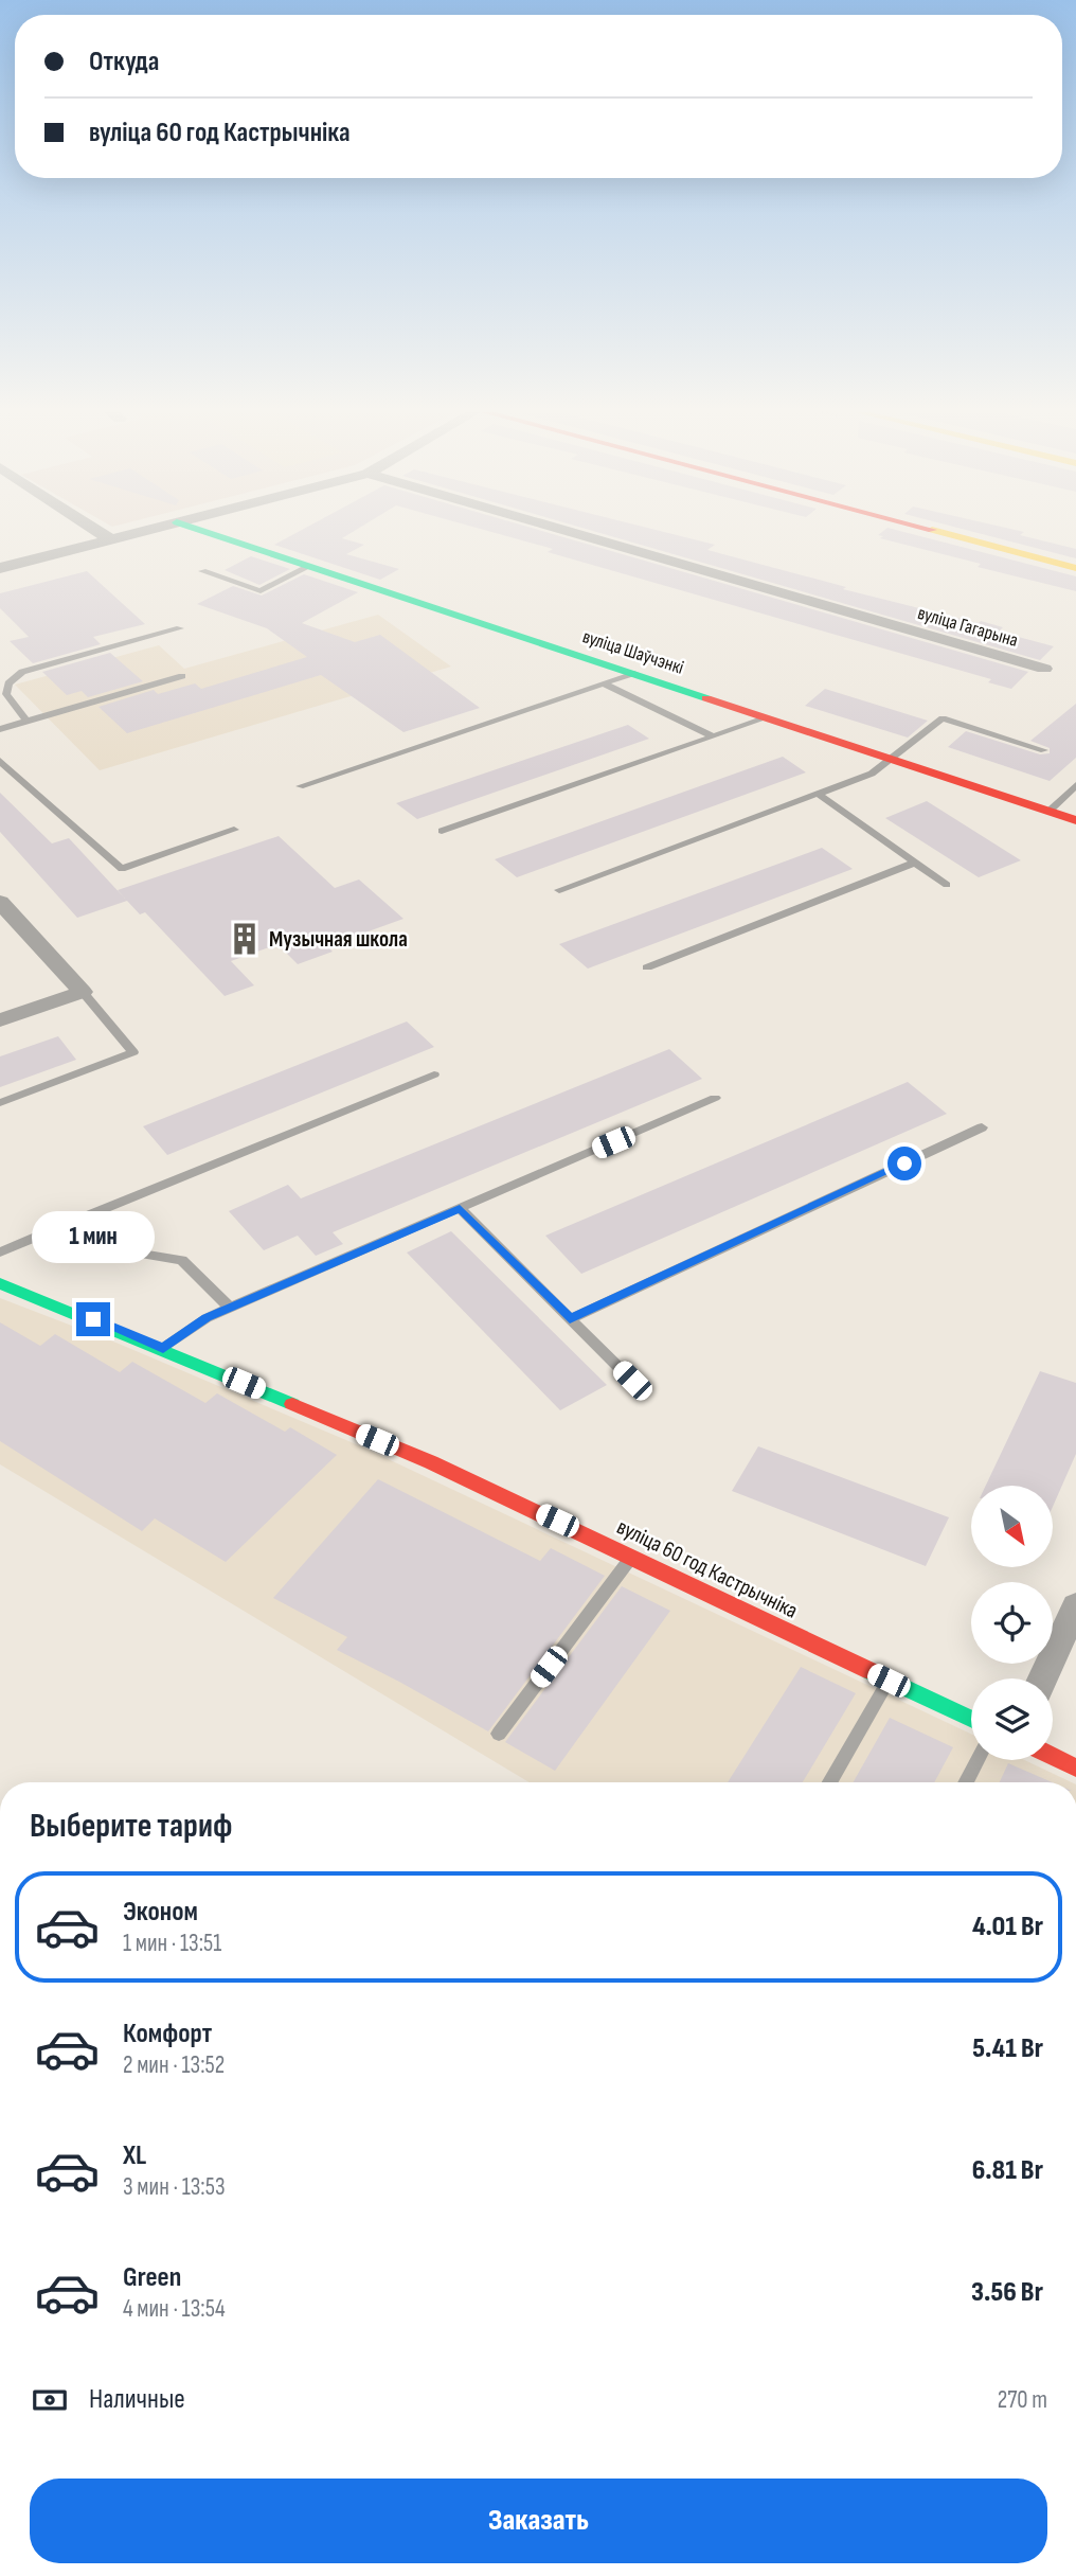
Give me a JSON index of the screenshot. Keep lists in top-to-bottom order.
{
  "streets": {
    "street": ["вуліца Гагарына", "вуліца Шаўчэнкі", "вуліца 60 год Кастрычніка"]
  },
  "places": {
    "building": ["Музычная школа"]
  },
  "north": "bottom right",
  "page": {
    "banner": ["Откуда", "вуліца 60 год Кастрычніка"],
    "bubble": "1 мин",
    "heading": "Выберите тариф",
    "list": [
      {
        "name": "Эконом",
        "note": "1 мин · 13:51",
        "value": "4.01 Br"
      },
      {
        "name": "Комфорт",
        "note": "2 мин · 13:52",
        "value": "5.41 Br"
      },
      {
        "name": "XL",
        "note": "3 мин · 13:53",
        "value": "6.81 Br"
      },
      {
        "name": "Green",
        "note": "4 мин · 13:54",
        "value": "3.56 Br"
      }
    ],
    "pay": ["Наличные", "270 m"],
    "buttons": "Заказать"
  }
}
